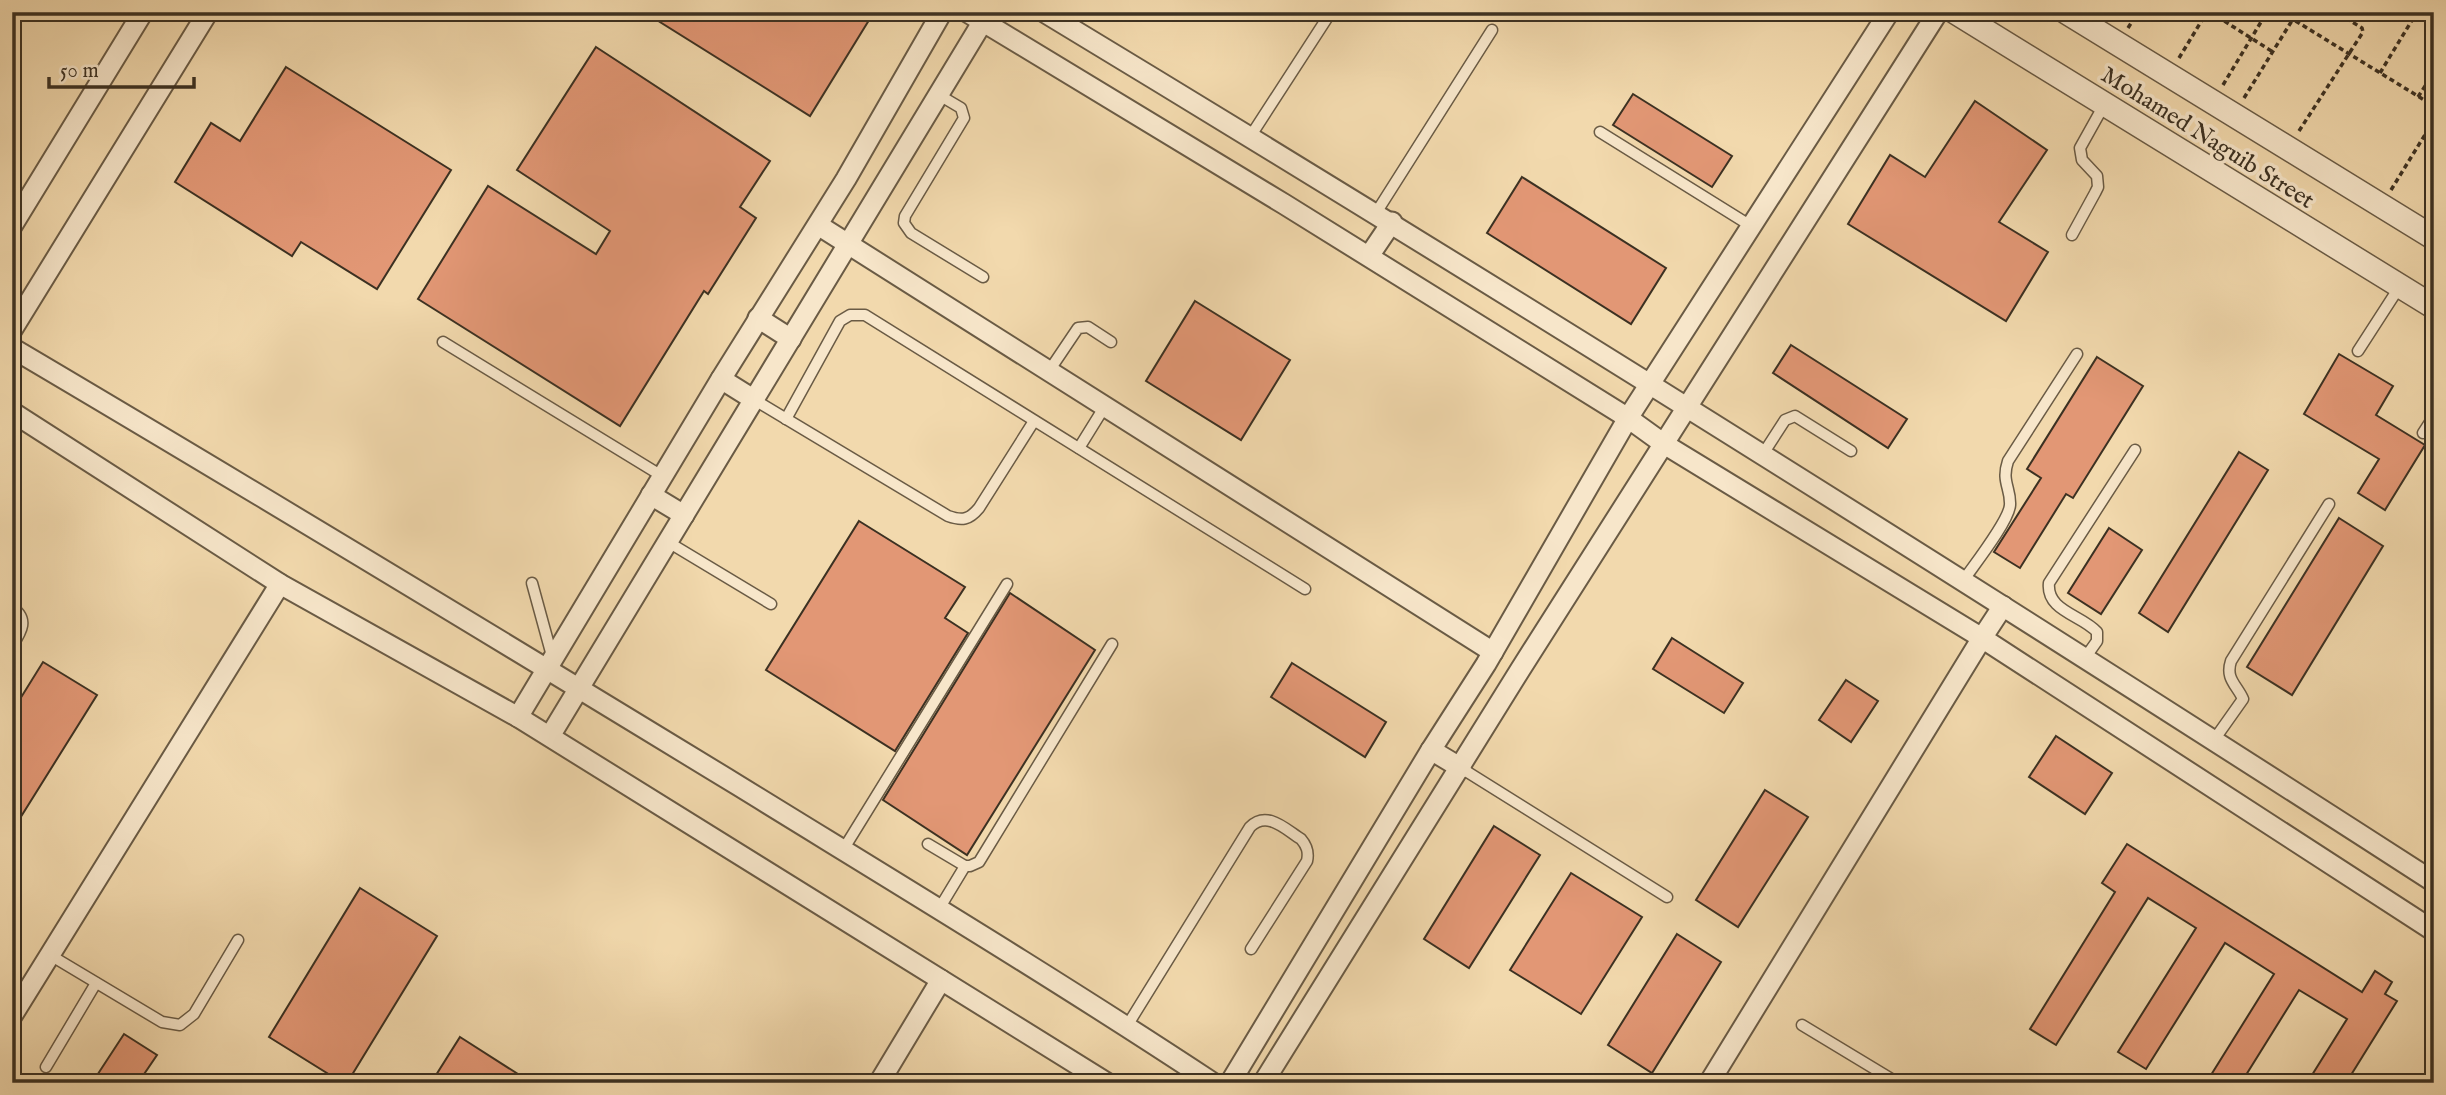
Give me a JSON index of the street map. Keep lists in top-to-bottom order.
{
  "streets": {
    "street": ["Mohamed Naguib Street"]
  },
  "scale_bar": "50 m"
}
